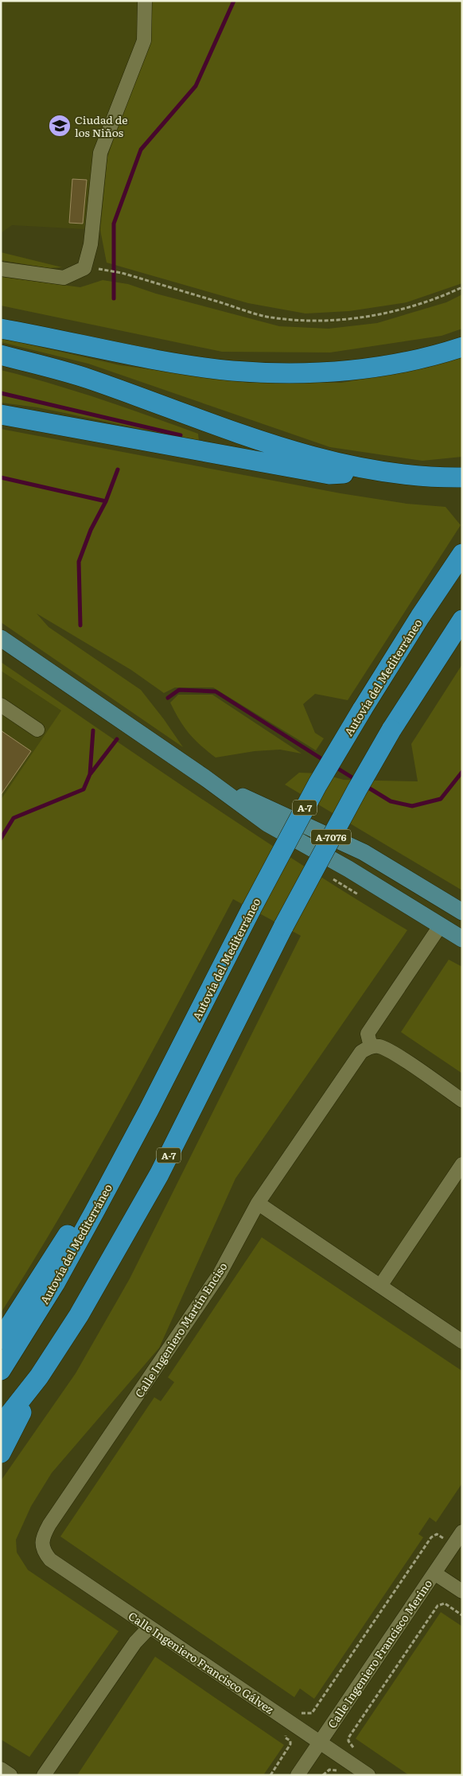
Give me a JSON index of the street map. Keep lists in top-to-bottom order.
{
  "streets": {
    "highway": ["Autovía del Mediterráneo", "A-7"],
    "main road": ["A-7076"],
    "street": ["Calle Ingeniero Martín Enciso", "Calle Ingeniero Francisco Merino", "Calle Ingeniero Francisco Gálvez"]
  },
  "crossings": [
    ["Calle Ingeniero Martín Enciso", "Calle Ingeniero Francisco Gálvez"],
    ["Calle Ingeniero Francisco Merino", "Calle Ingeniero Francisco Gálvez"]
  ],
  "places": {
    "school or university": ["Ciudad de los Niños"]
  }
}
